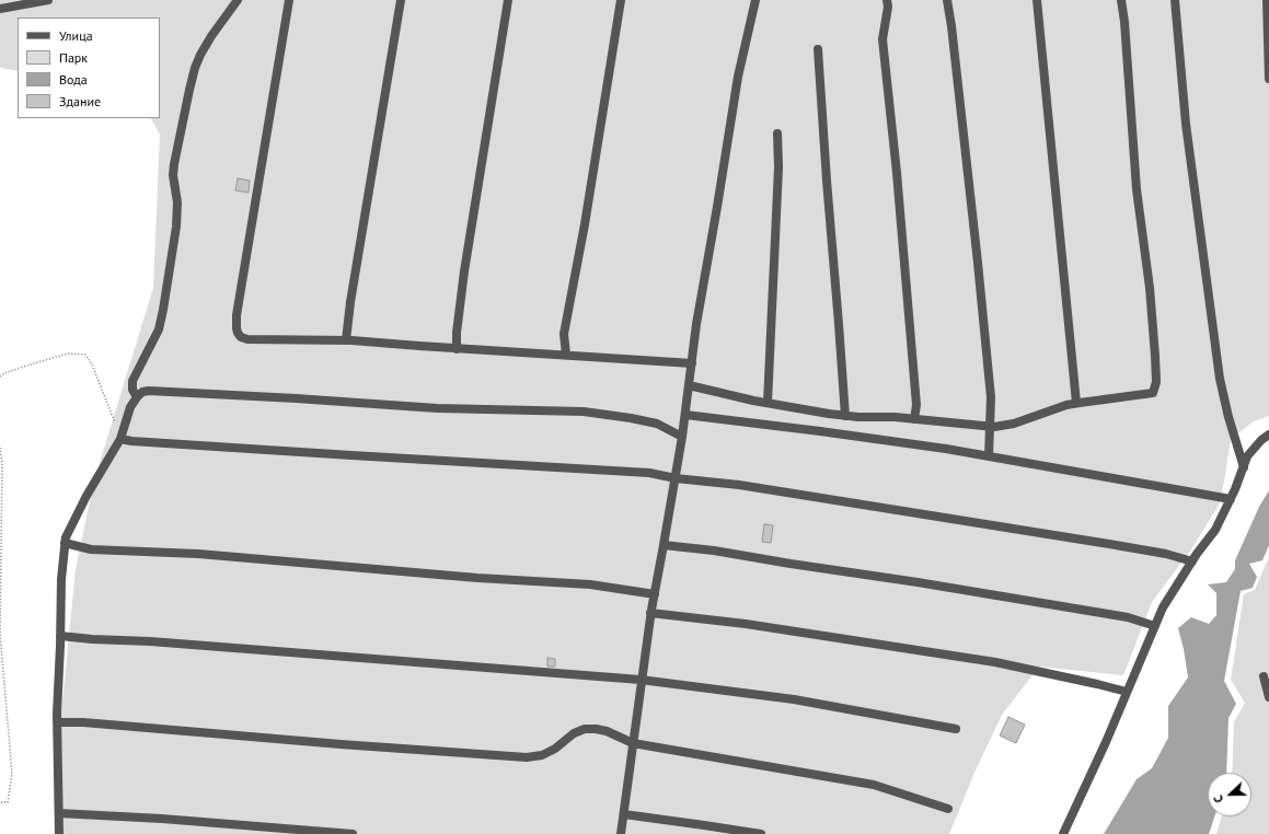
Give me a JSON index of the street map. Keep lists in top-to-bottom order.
{
  "legend": [
    "Улица",
    "Парк",
    "Вода",
    "Здание"
  ],
  "north": "left"
}
